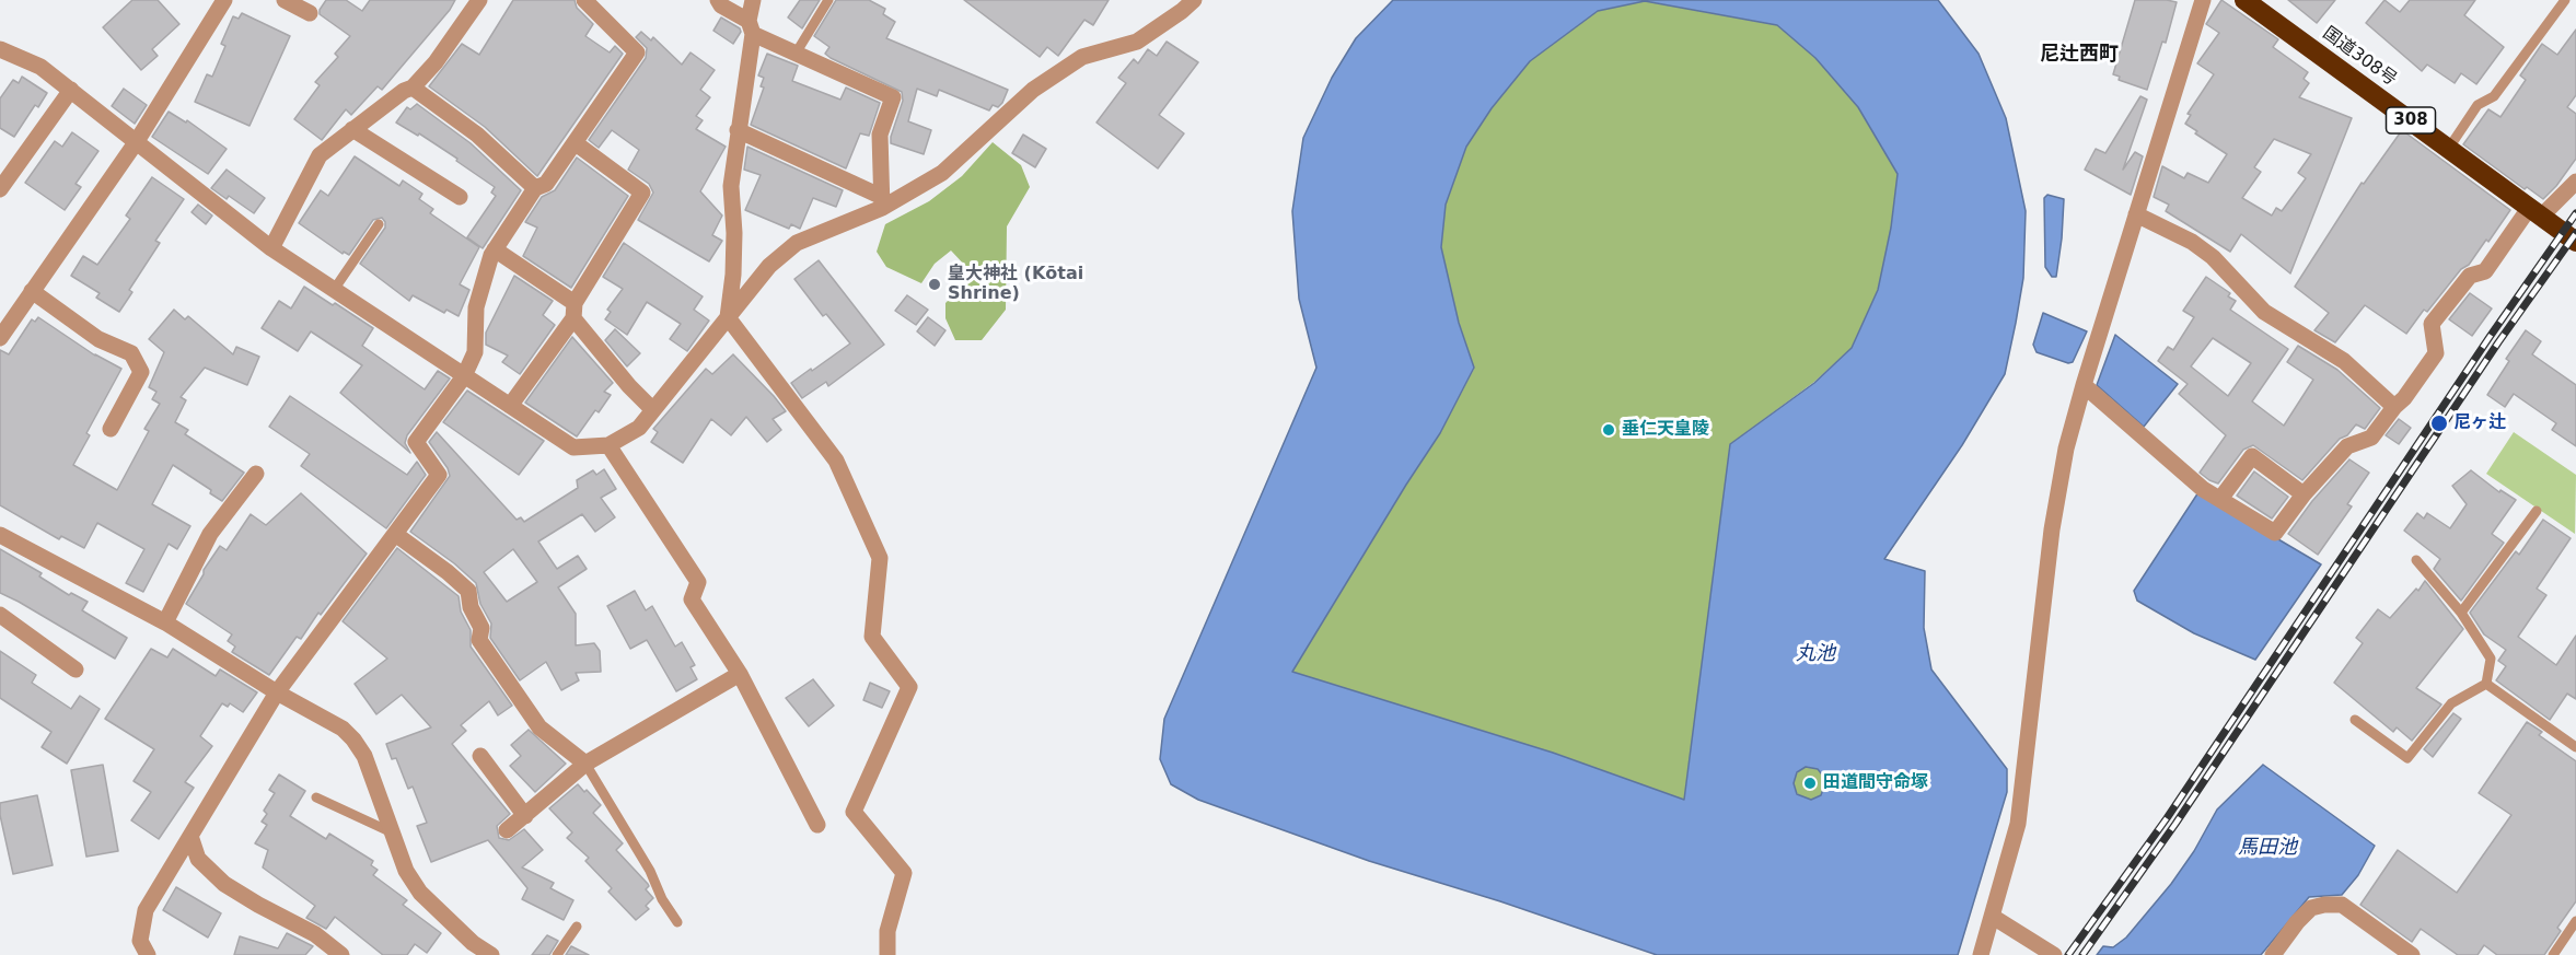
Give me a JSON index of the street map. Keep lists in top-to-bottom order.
{
  "streets": {
    "highway": ["国道308号", "308"]
  },
  "districts": ["尼辻西町"],
  "water": ["丸池", "馬田池"],
  "places": [
    "皇大神社 (Kōtai Shrine)",
    "尼ヶ辻",
    "垂仁天皇陵",
    "田道間守命塚"
  ]
}
